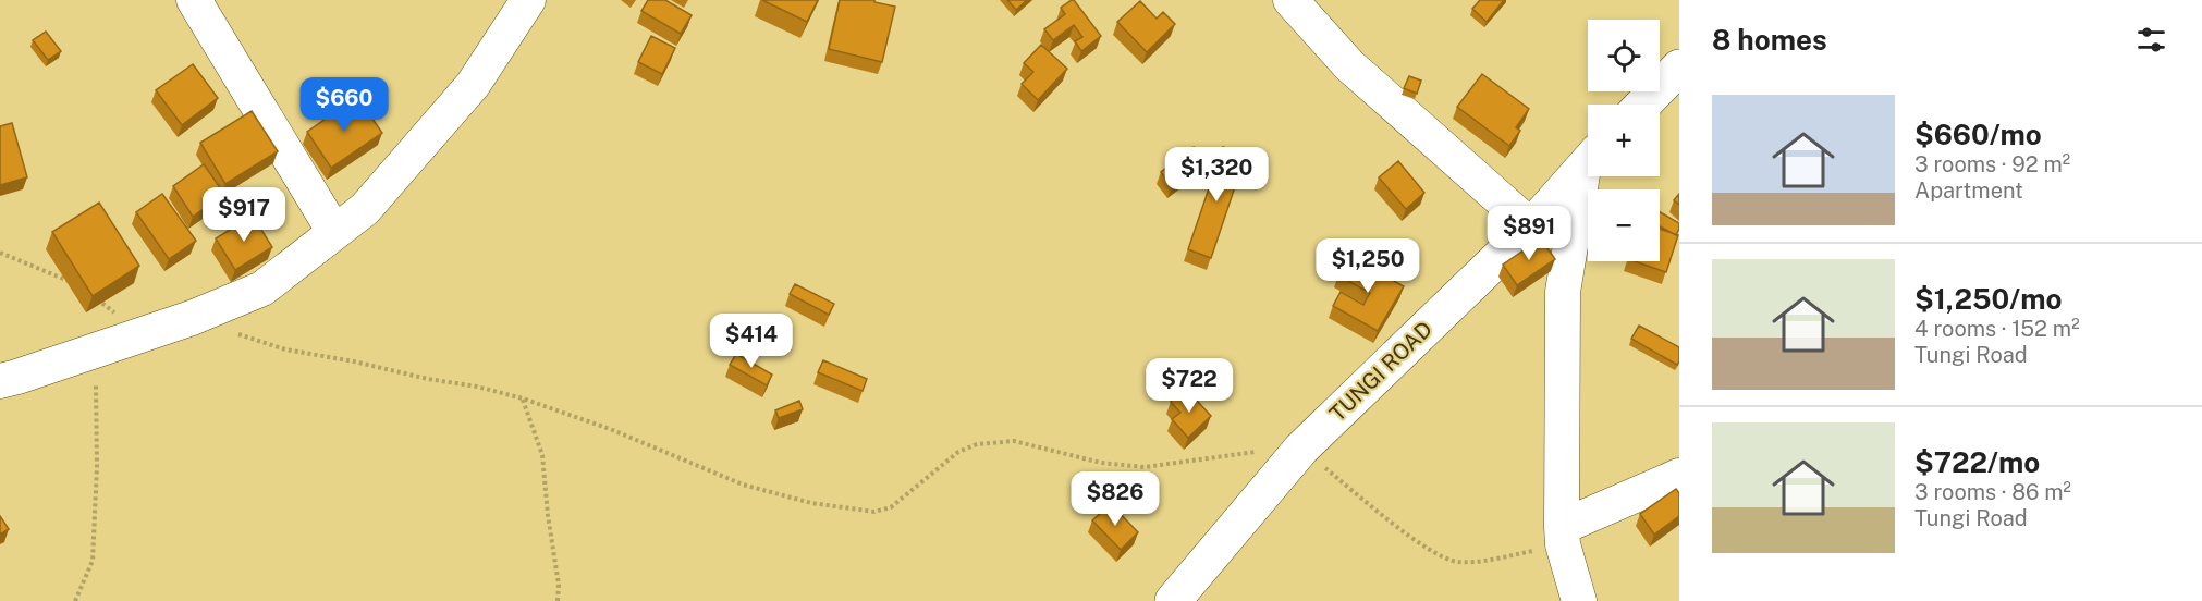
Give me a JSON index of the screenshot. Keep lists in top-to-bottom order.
{
  "streets": {
    "main road": ["TUNGI ROAD"]
  },
  "page": {
    "heading": "8 homes",
    "map_buttons": ["+", "−"],
    "price": [
      "$660",
      "$1,320",
      "$917",
      "$891",
      "$1,250",
      "$414",
      "$722",
      "$826"
    ],
    "list": [
      {
        "name": "$660/mo",
        "note": "3 rooms · 92 m² · Apartment"
      },
      {
        "name": "$1,250/mo",
        "note": "4 rooms · 152 m² · Tungi Road"
      },
      {
        "name": "$722/mo",
        "note": "3 rooms · 86 m² · Tungi Road"
      }
    ]
  }
}
